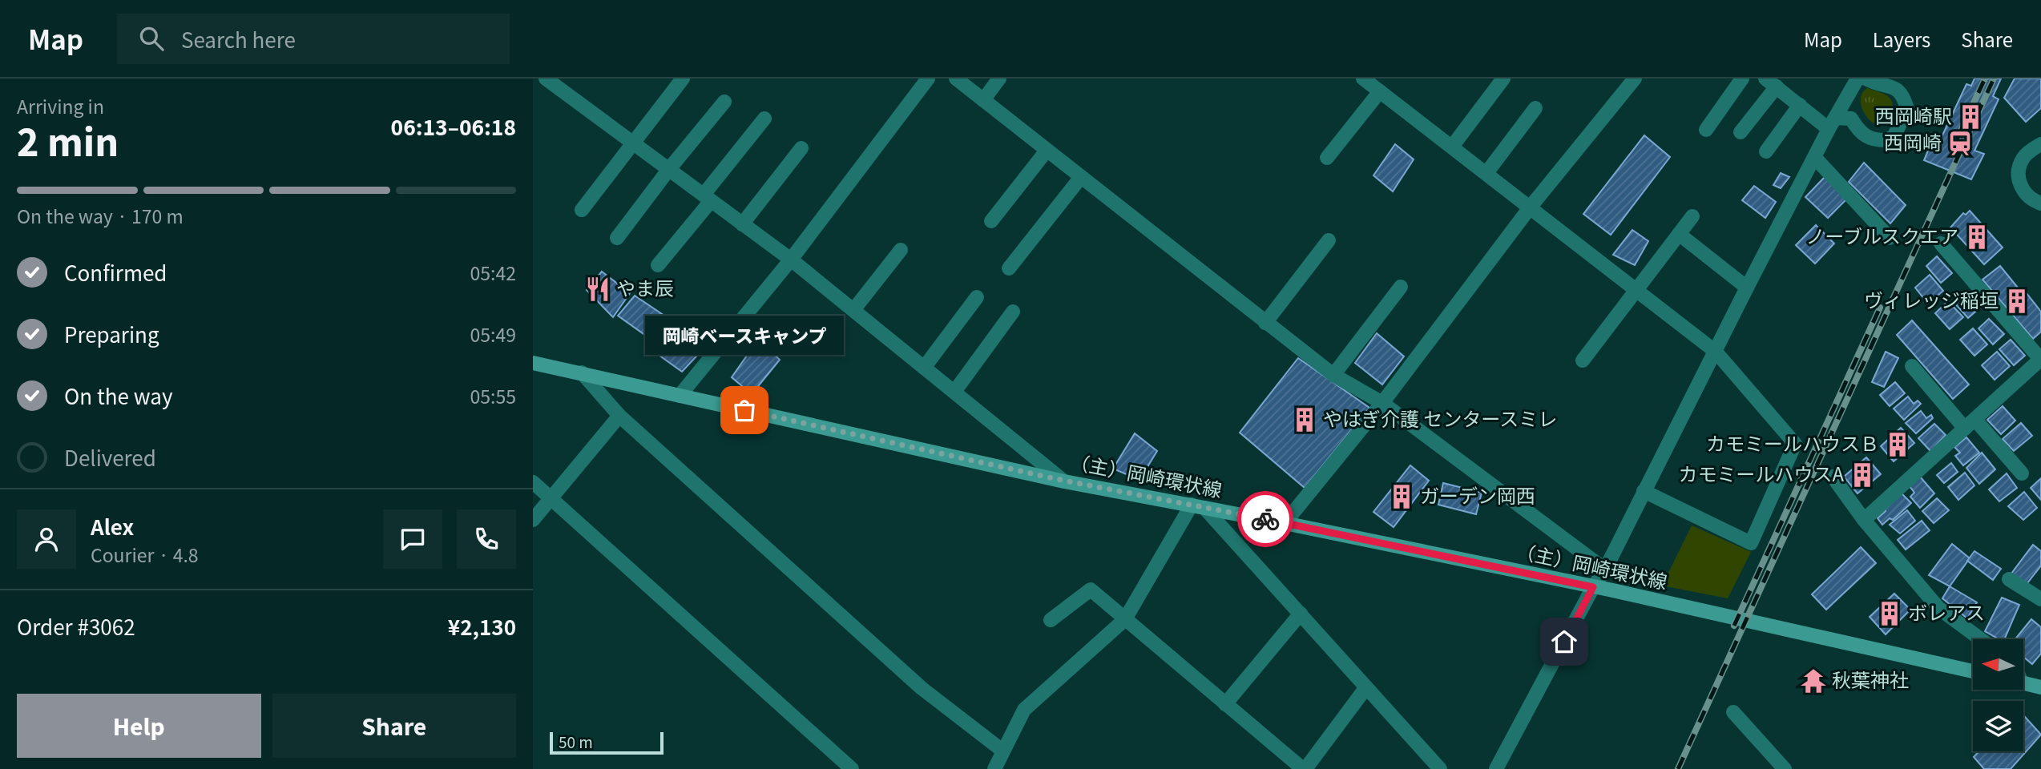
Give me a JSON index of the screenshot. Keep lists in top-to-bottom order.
{
  "streets": {
    "main road": ["（主）岡崎環状線"]
  },
  "places": {
    "building": [
      "西岡崎駅",
      "ノーブルスクエア",
      "ヴィレッジ稲垣",
      "やはぎ介護 センタースミレ",
      "カモミールハウスＢ",
      "カモミールハウスA",
      "ガーデン岡西",
      "ボレアス"
    ],
    "station": ["西岡崎"],
    "restaurant": ["やま辰"],
    "other": ["岡崎ベースキャンプ"],
    "temple": ["秋葉神社"]
  },
  "scale_bar": "50 m",
  "north": "left",
  "page": {
    "header": "Map",
    "search": "Search here",
    "nav": ["Map", "Layers", "Share"],
    "heading": ["2 min", "Arriving in", "06:13–06:18"],
    "panel": [
      "Alex",
      "Courier · 4.8",
      "Order #3062",
      "¥2,130"
    ],
    "bar": "On the way · 170 m",
    "list": [
      ["Confirmed", "05:42"],
      ["Preparing", "05:49"],
      ["On the way", "05:55"],
      "Delivered"
    ],
    "bubble": "岡崎ベースキャンプ",
    "buttons": ["Help", "Share"],
    "scale": "50 m"
  }
}
